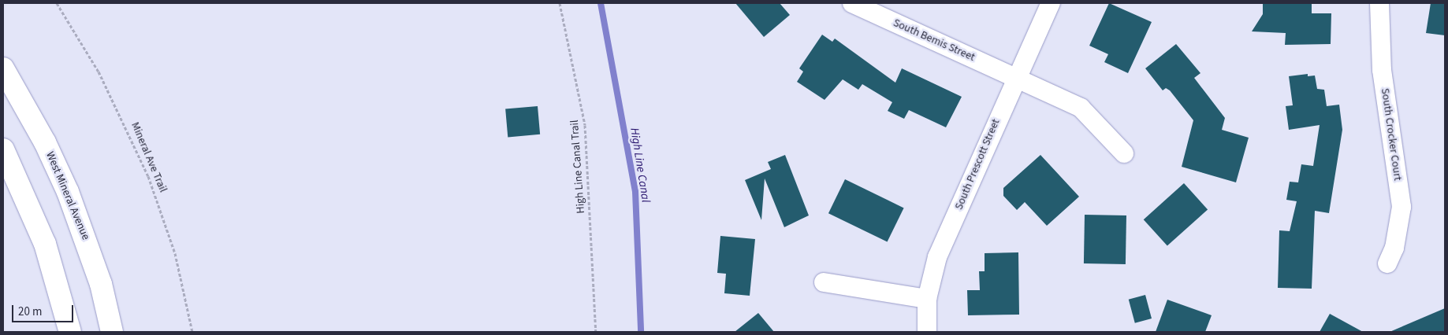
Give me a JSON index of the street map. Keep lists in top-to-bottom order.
{
  "streets": {
    "main road": ["West Mineral Avenue"],
    "street": ["South Bemis Street", "South Crocker Court", "South Prescott Street"],
    "path": ["Mineral Ave Trail", "High Line Canal Trail"]
  },
  "crossings": [
    ["South Bemis Street", "South Prescott Street"]
  ],
  "water": ["High Line Canal"],
  "scale_bar": "20 m"
}
